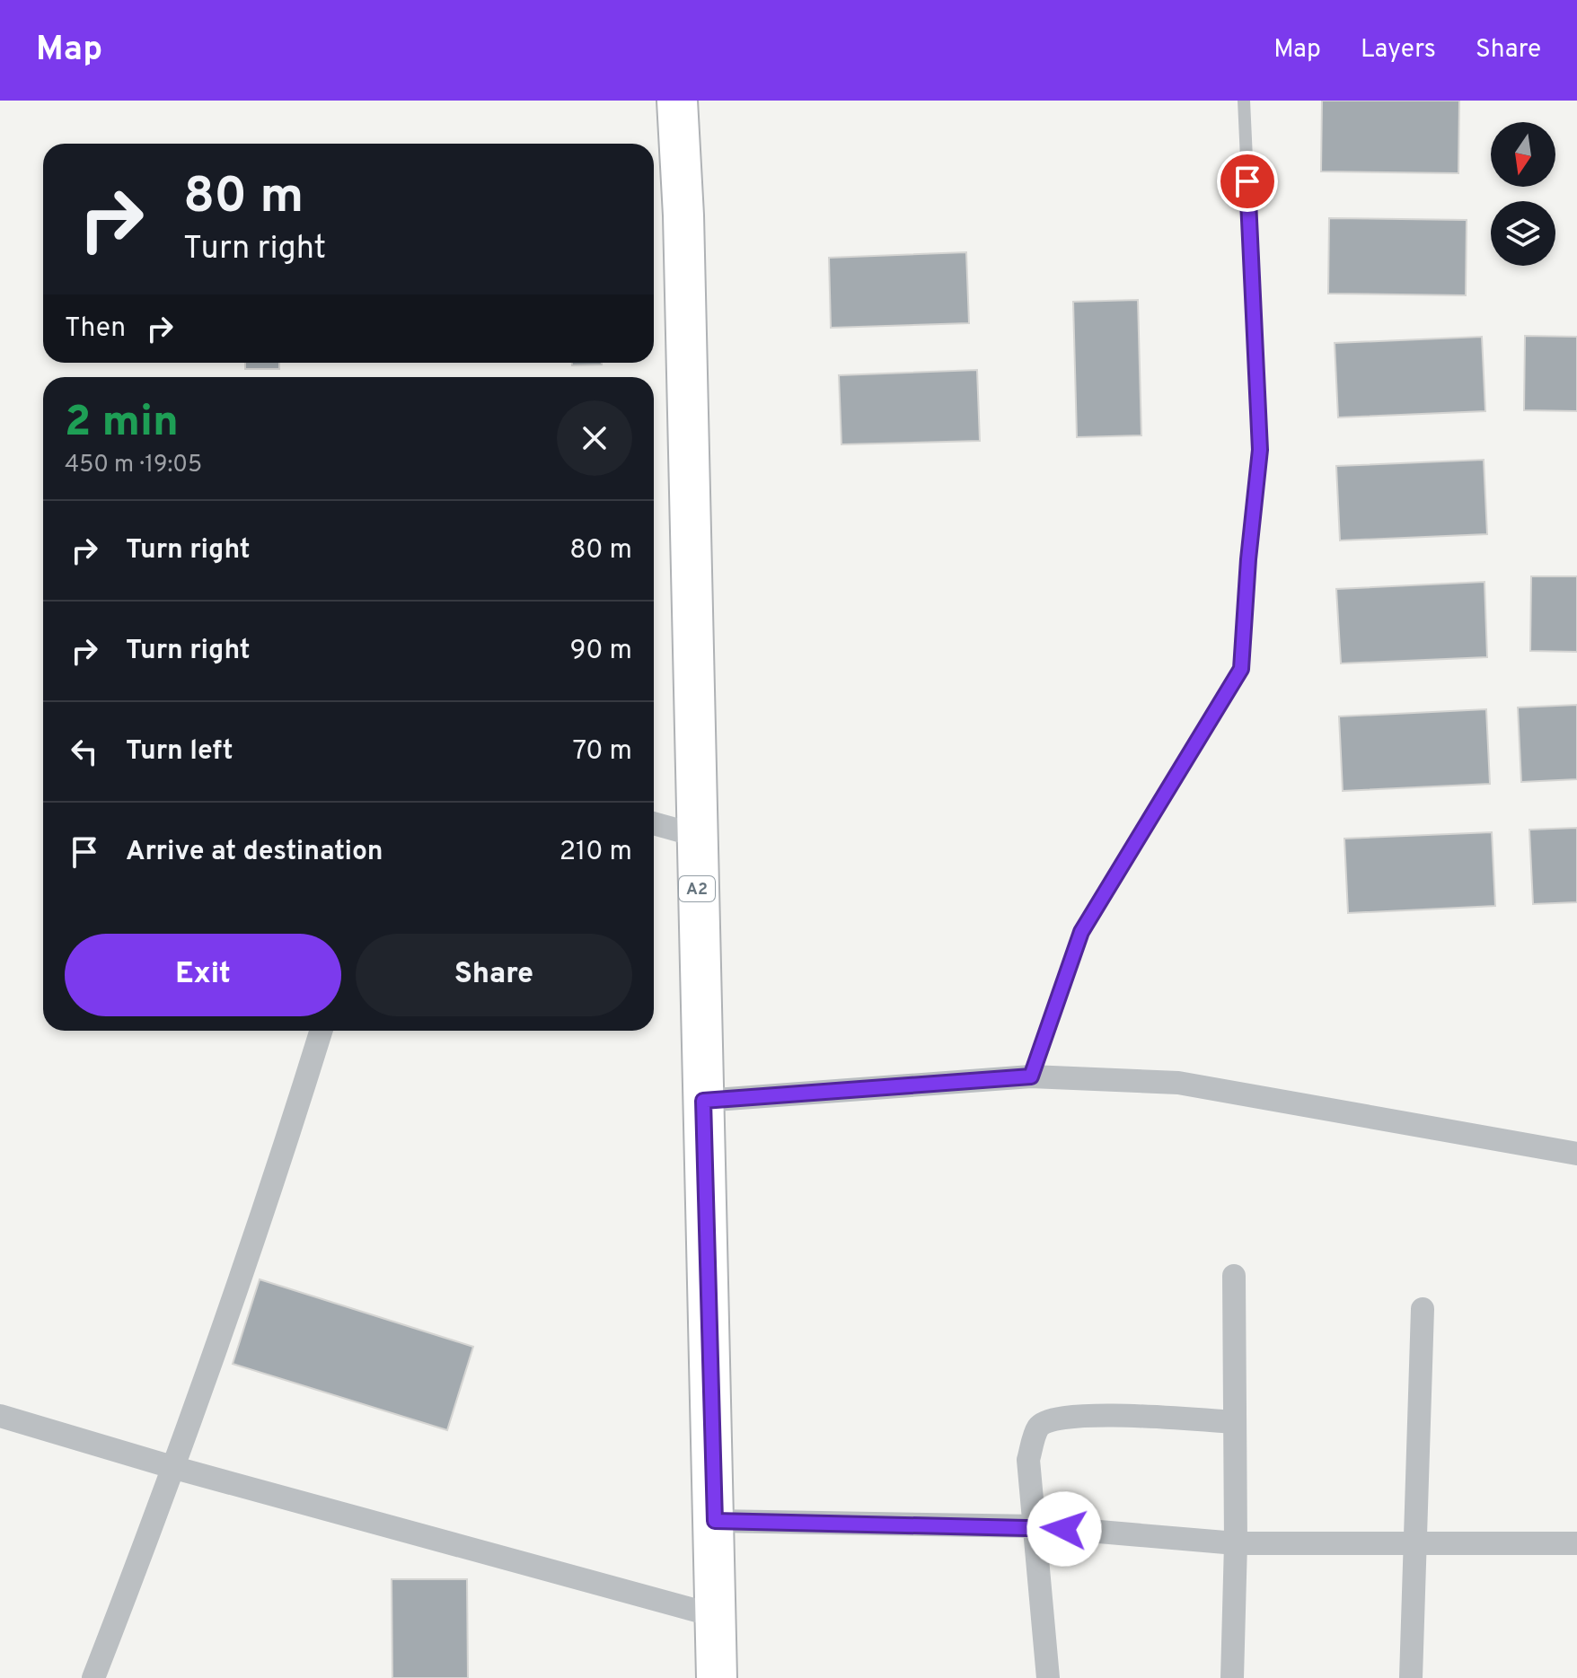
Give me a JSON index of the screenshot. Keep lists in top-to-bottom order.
{
  "streets": {
    "highway": ["A2"]
  },
  "north": "bottom",
  "page": {
    "header": "Map",
    "nav": ["Map", "Layers", "Share"],
    "turn": ["80 m", "Turn right"],
    "then": "Then",
    "heading": ["2 min", "450 m · 19:05"],
    "list": [
      {
        "name": "Turn right",
        "value": "80 m"
      },
      {
        "name": "Turn right",
        "value": "90 m"
      },
      {
        "name": "Turn left",
        "value": "70 m"
      },
      {
        "name": "Arrive at destination",
        "value": "210 m"
      }
    ],
    "buttons": ["Exit", "Share"]
  }
}
